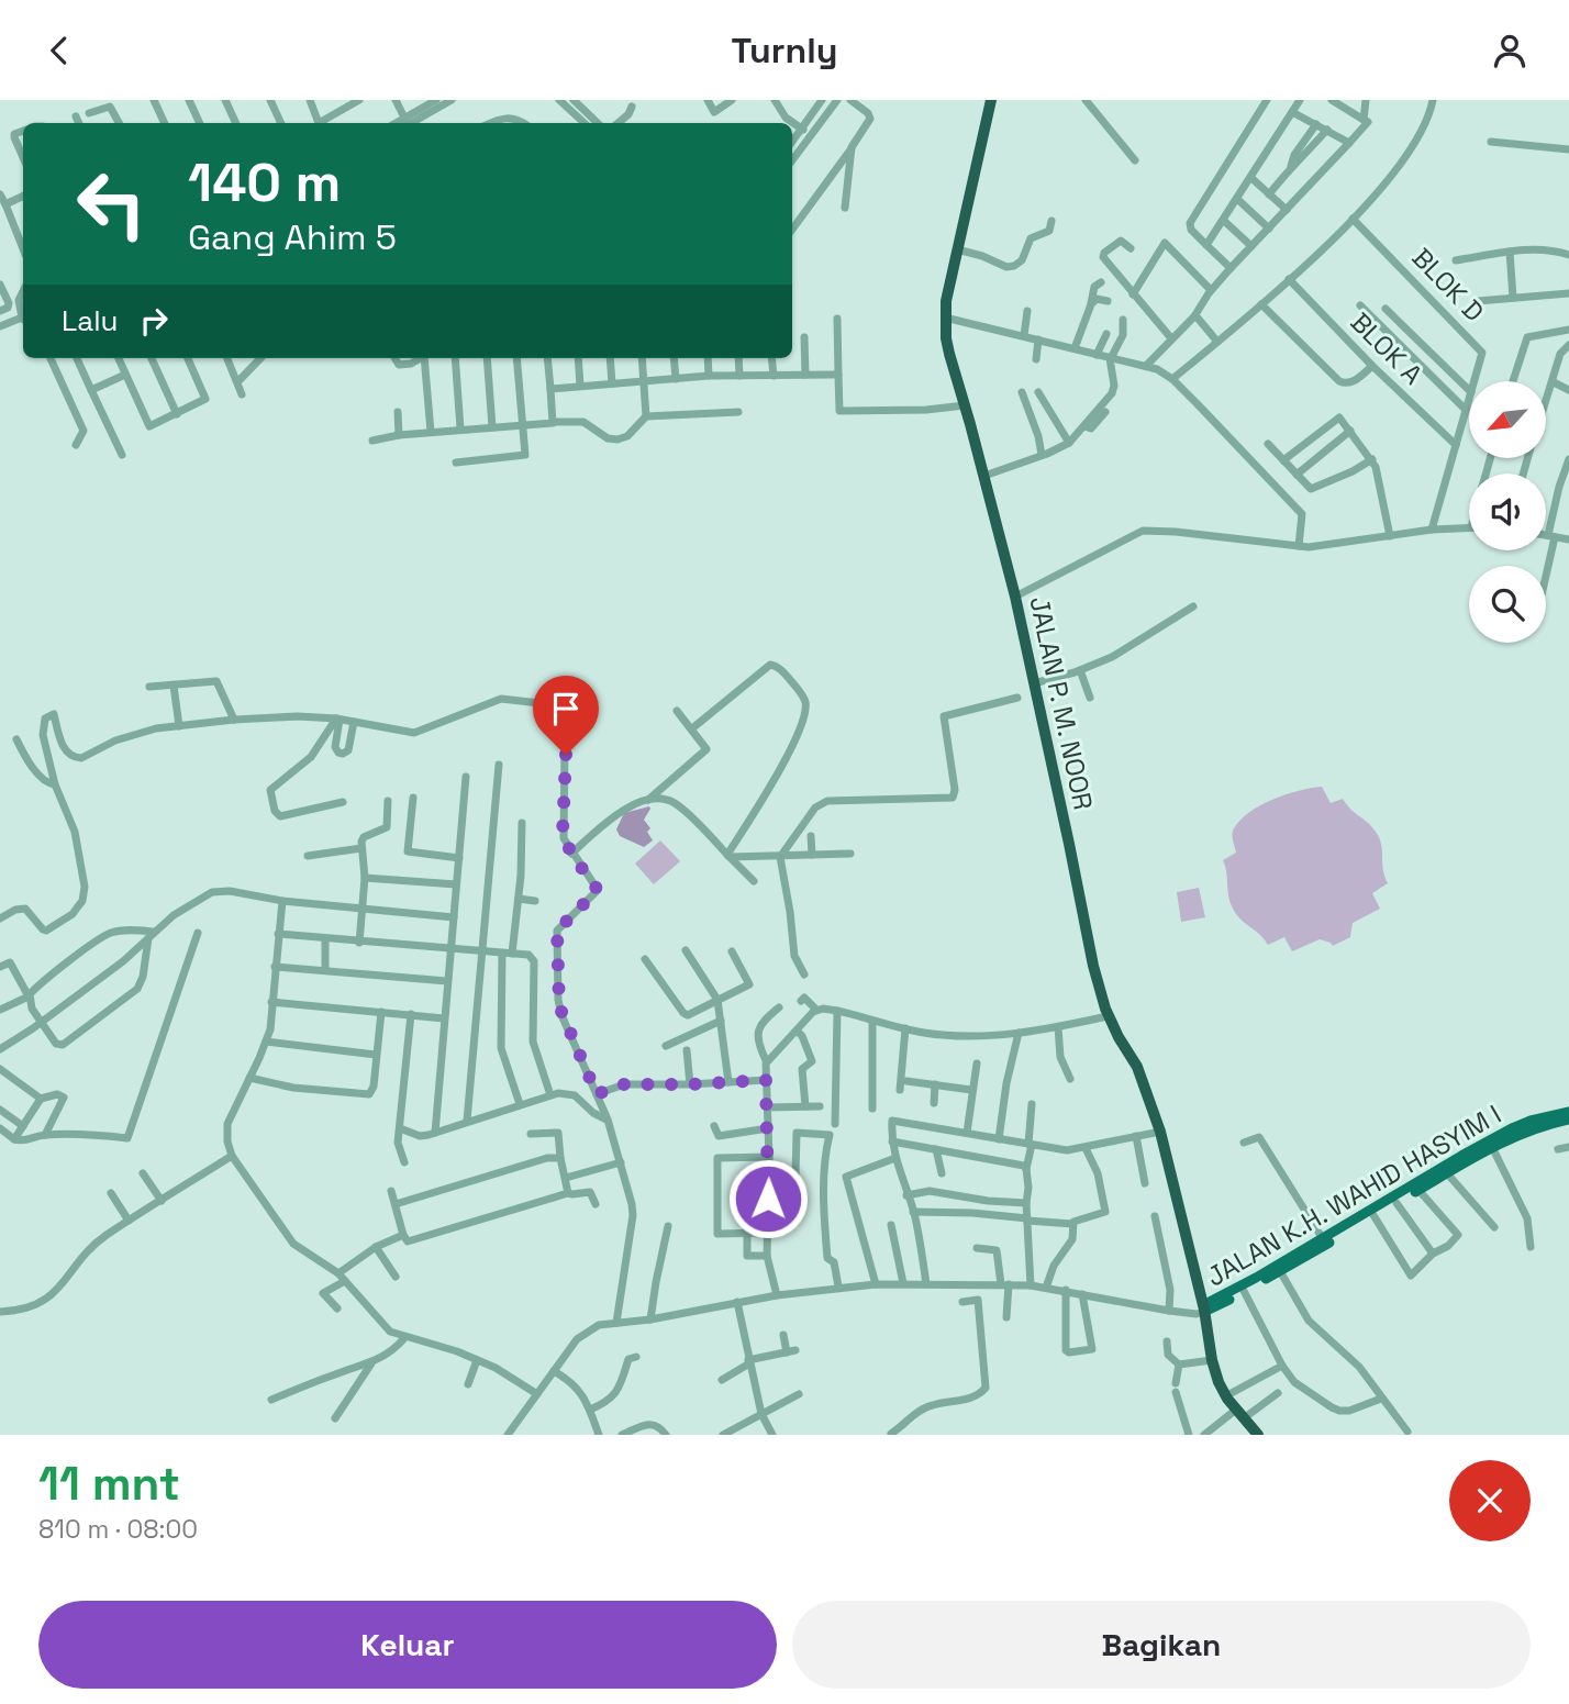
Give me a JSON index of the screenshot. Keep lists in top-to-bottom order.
{
  "streets": {
    "highway": ["JALAN P. M. NOOR"],
    "main road": ["JALAN K.H. WAHID HASYIM I"],
    "street": ["BLOK D", "BLOK A"]
  },
  "crossings": [
    ["JALAN P. M. NOOR", "JALAN K.H. WAHID HASYIM I"]
  ],
  "north": "bottom left",
  "page": {
    "header": "Turnly",
    "turn": ["140 m", "Gang Ahim 5"],
    "then": "Lalu",
    "heading": ["11 mnt", "810 m · 08:00"],
    "buttons": ["Keluar", "Bagikan"]
  }
}
